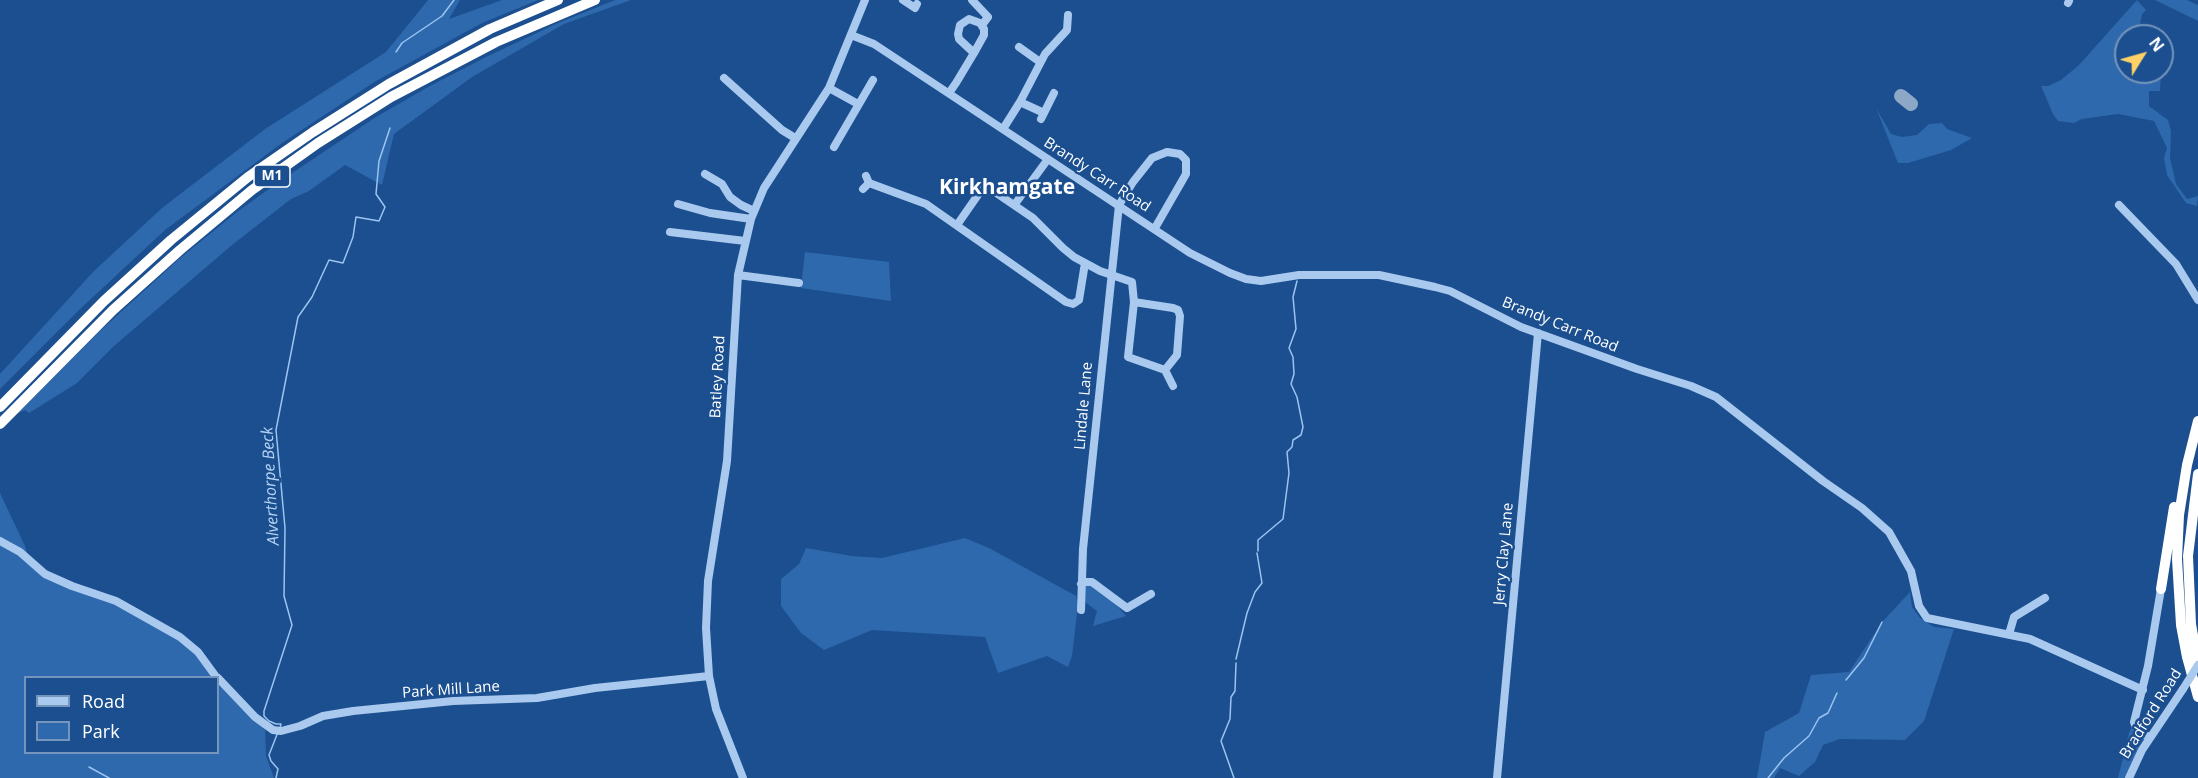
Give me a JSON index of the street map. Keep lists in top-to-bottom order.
{
  "streets": {
    "highway": ["M1"],
    "street": [
      "Brandy Carr Road",
      "Batley Road",
      "Lindale Lane",
      "Jerry Clay Lane",
      "Park Mill Lane",
      "Bradford Road"
    ]
  },
  "crossings": [
    ["Brandy Carr Road", "Batley Road"],
    ["Brandy Carr Road", "Lindale Lane"],
    ["Brandy Carr Road", "Jerry Clay Lane"],
    ["Batley Road", "Park Mill Lane"]
  ],
  "districts": ["Kirkhamgate"],
  "water": ["Alverthorpe Beck"],
  "legend": ["Road", "Park"],
  "north": "top right"
}
